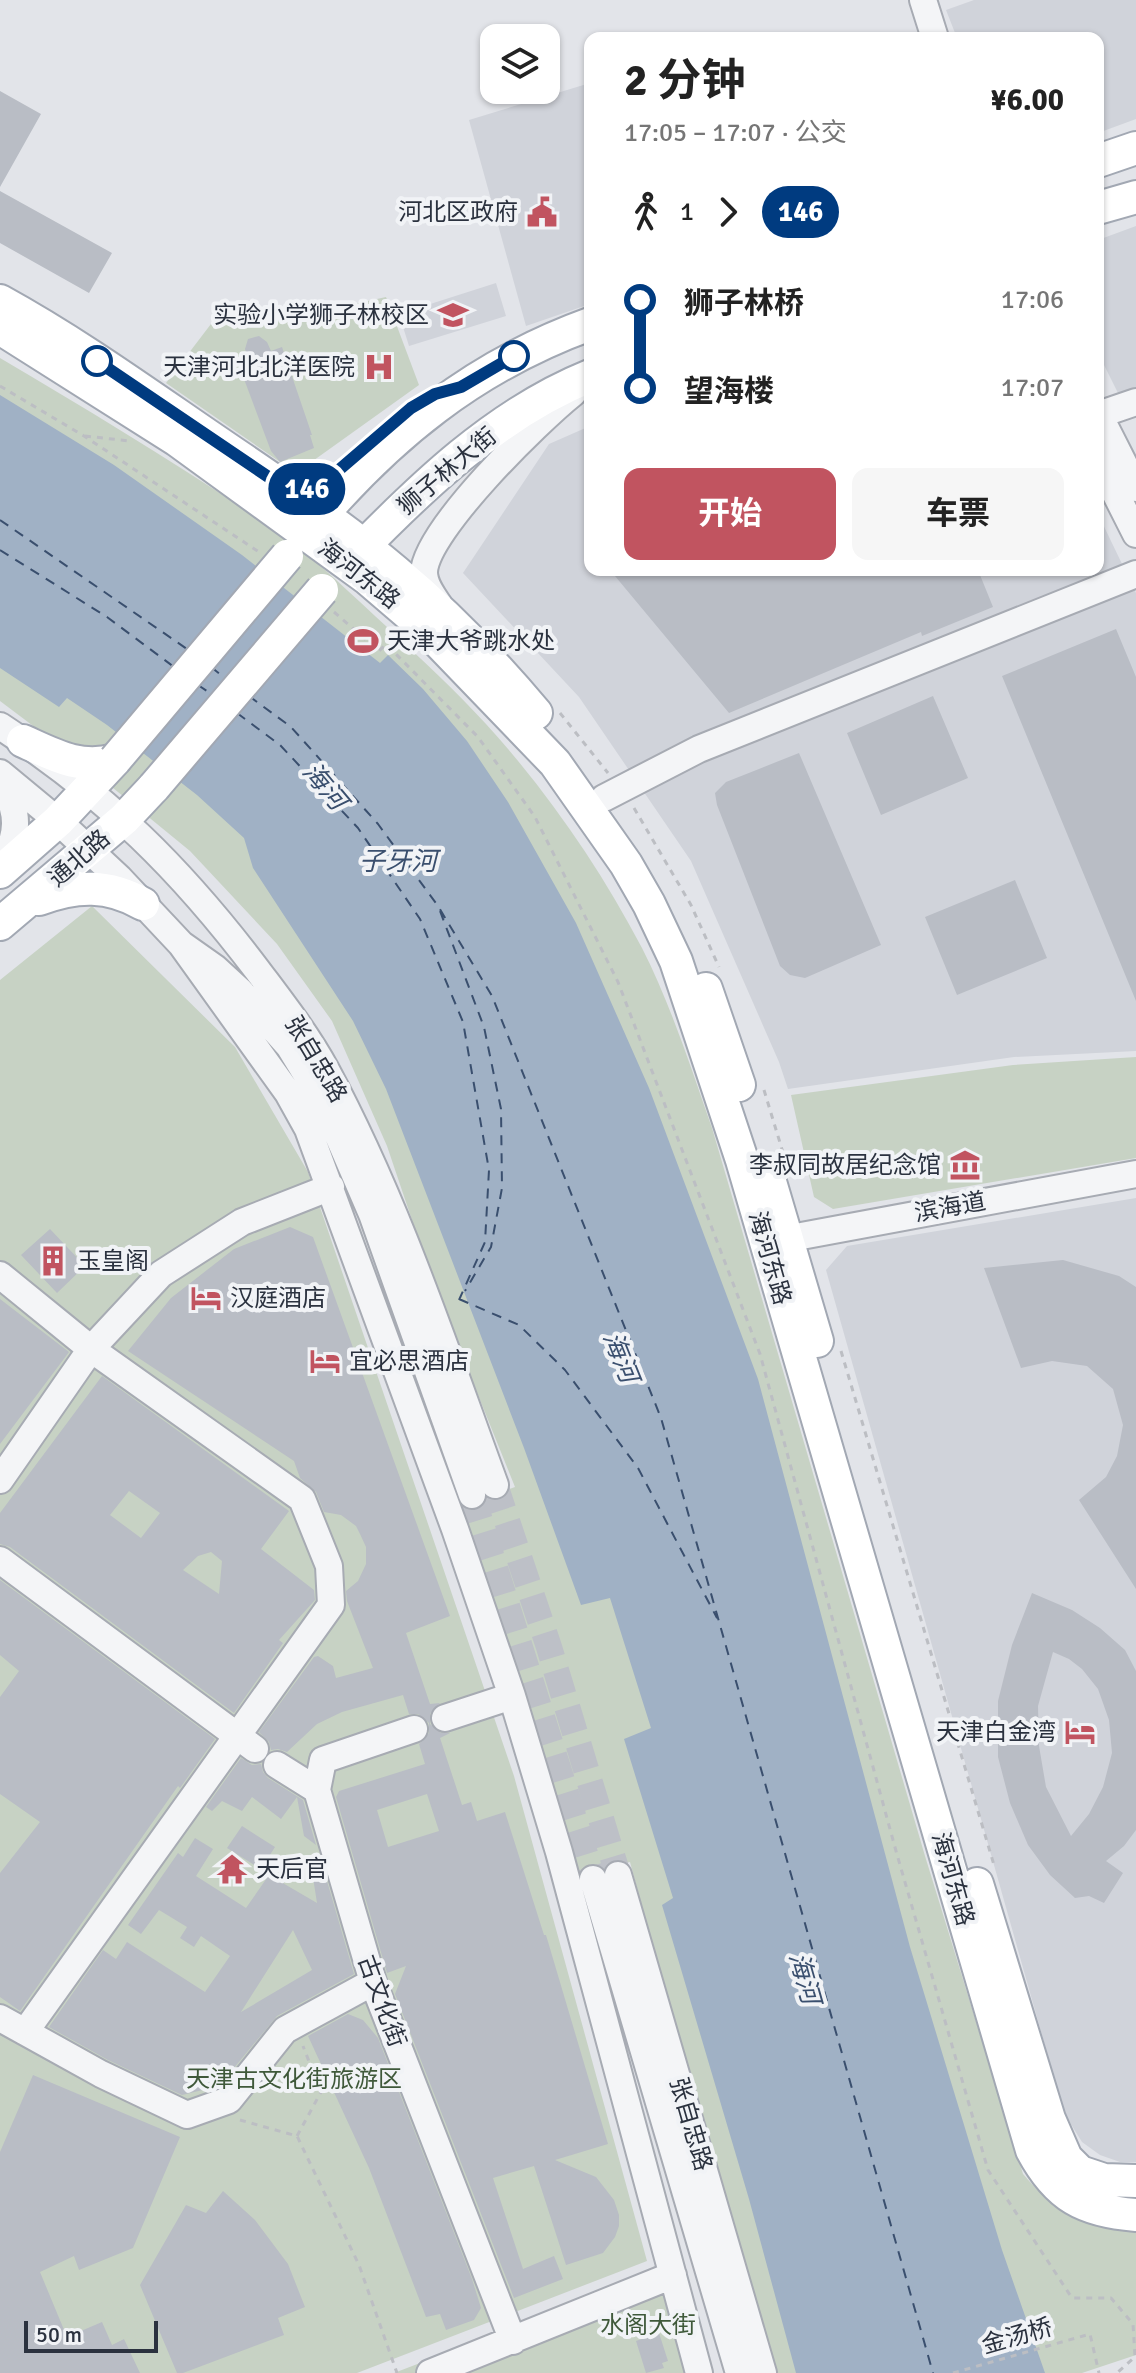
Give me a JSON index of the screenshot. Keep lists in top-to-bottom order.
{
  "streets": {
    "main road": ["狮子林大街", "海河东路", "通北路"],
    "street": ["张自忠路", "滨海道", "古文化街"],
    "path": ["金汤桥"]
  },
  "crossings": [
    ["狮子林大街", "海河东路"],
    ["狮子林大街", "通北路"],
    ["海河东路", "通北路"],
    ["海河东路", "滨海道"],
    ["通北路", "张自忠路"]
  ],
  "water": ["海河", "子牙河"],
  "parks": ["天津古文化街旅游区", "水阁大街"],
  "places": {
    "public building": ["河北区政府"],
    "school or university": ["实验小学狮子林校区"],
    "hospital": ["天津河北北洋医院"],
    "sports": ["天津大爷跳水处"],
    "museum": ["李叔同故居纪念馆"],
    "building": ["玉皇阁"],
    "hotel": ["汉庭酒店", "宜必思酒店", "天津白金湾"],
    "temple": ["天后官"]
  },
  "lines": ["bus line 146"],
  "scale_bar": "50 m",
  "page": {
    "on_map": "146",
    "heading": ["2 分钟", "17:05 – 17:07 · 公交", "¥6.00"],
    "legs": ["1", "146"],
    "list": [
      {
        "name": "狮子林桥",
        "value": "17:06"
      },
      {
        "name": "望海楼",
        "value": "17:07"
      }
    ],
    "buttons": ["开始", "车票"],
    "scale": "50 m"
  }
}
